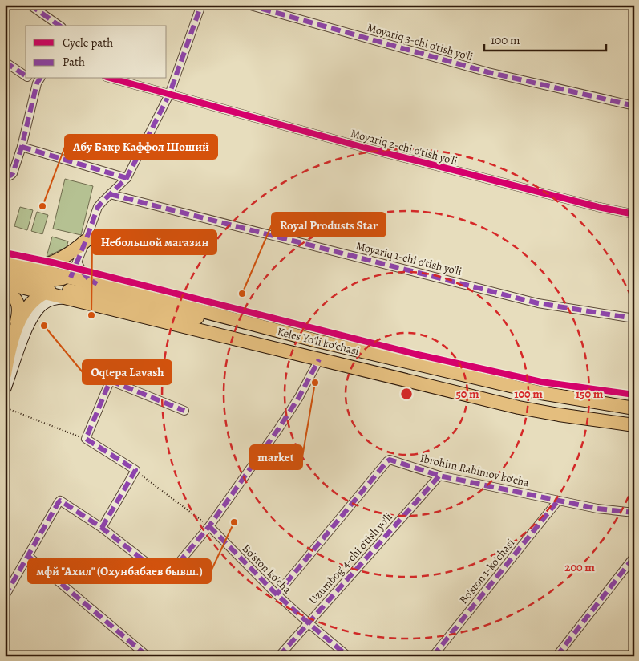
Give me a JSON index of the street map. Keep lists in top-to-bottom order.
{
  "streets": {
    "main road": ["Keles Yoʻli koʻchasi"],
    "street": [
      "Moyariq 3-chi o'tish yo'li",
      "Moyariq 2-chi o'tish yo'li",
      "Moyariq 1-chi o'tish yo'li",
      "Ibrohim Rahimov ko'cha",
      "Uzumbog' 4-chi o'tish yo'li",
      "Bo'ston ko'cha",
      "Bo'ston 1-ko'chasi"
    ]
  },
  "crossings": [
    ["Ibrohim Rahimov ko'cha", "Uzumbog' 4-chi o'tish yo'li"],
    ["Ibrohim Rahimov ko'cha", "Bo'ston ko'cha"],
    ["Ibrohim Rahimov ko'cha", "Bo'ston 1-ko'chasi"],
    ["Uzumbog' 4-chi o'tish yo'li", "Bo'ston ko'cha"]
  ],
  "places": [
    "Абу Бакр Каффол Шоший",
    "Royal Produsts Star",
    "Небольшой магазин",
    "Oqtepa Lavash",
    "market",
    "мфй \"Ахил\" (Охунбабаев бывш.)"
  ],
  "legend": ["Cycle path", "Path"],
  "scale_bar": "100 m",
  "rings": [
    "50 m",
    "100 m",
    "150 m",
    "200 m"
  ]
}
